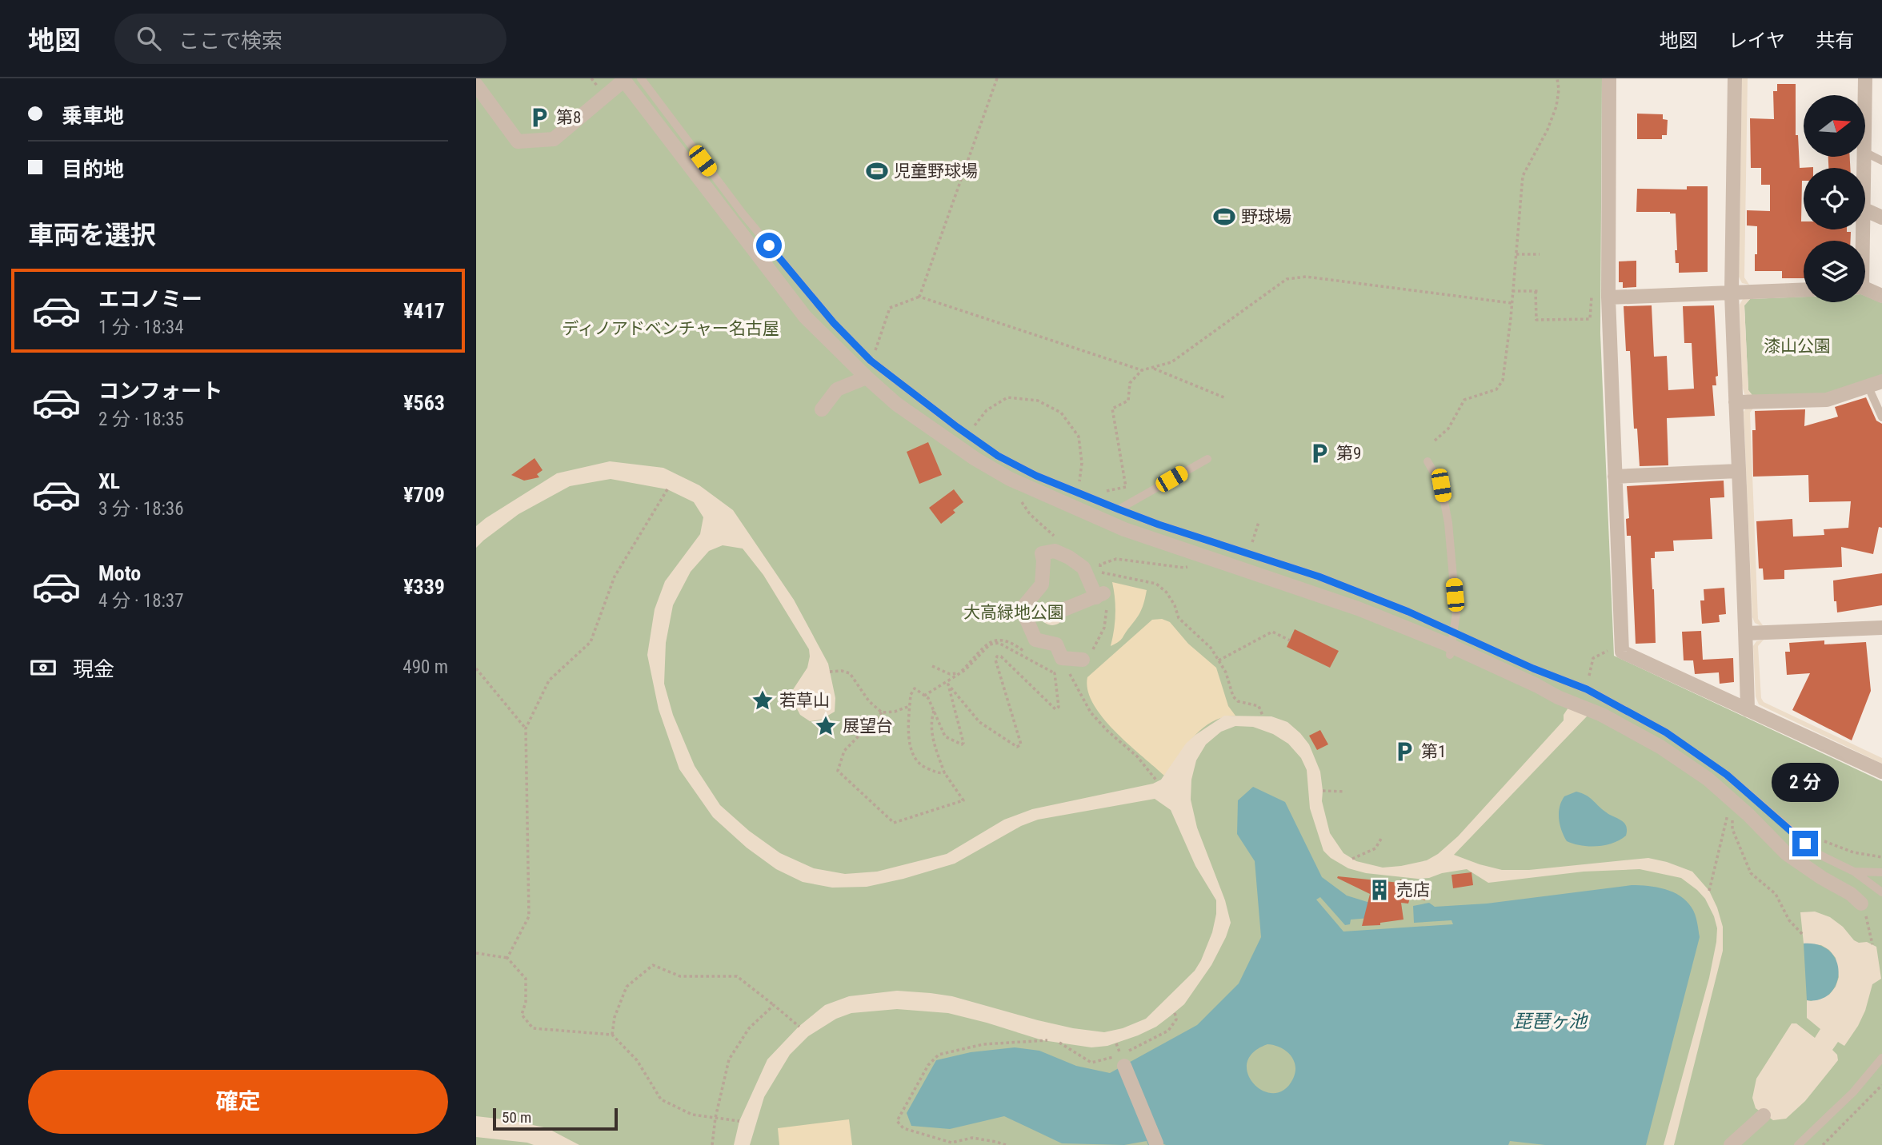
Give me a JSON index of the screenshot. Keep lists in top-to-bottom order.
{
  "water": ["琵琶ヶ池"],
  "parks": ["ディノアドベンチャー名古屋", "漆山公園", "大高緑地公園"],
  "places": {
    "parking": ["第8", "第9", "第1"],
    "sports": ["児童野球場", "野球場"],
    "place": ["若草山", "展望台"],
    "building": ["売店"]
  },
  "scale_bar": "50 m",
  "north": "right",
  "page": {
    "header": "地図",
    "search": "ここで検索",
    "nav": ["地図", "レイヤ", "共有"],
    "banner": ["乗車地", "目的地"],
    "heading": "車両を選択",
    "list": [
      {
        "name": "エコノミー",
        "note": "1 分 · 18:34",
        "value": "¥417"
      },
      {
        "name": "コンフォート",
        "note": "2 分 · 18:35",
        "value": "¥563"
      },
      {
        "name": "XL",
        "note": "3 分 · 18:36",
        "value": "¥709"
      },
      {
        "name": "Moto",
        "note": "4 分 · 18:37",
        "value": "¥339"
      }
    ],
    "pay": ["現金", "490 m"],
    "bubble": "2 分",
    "buttons": "確定",
    "scale": "50 m"
  }
}
